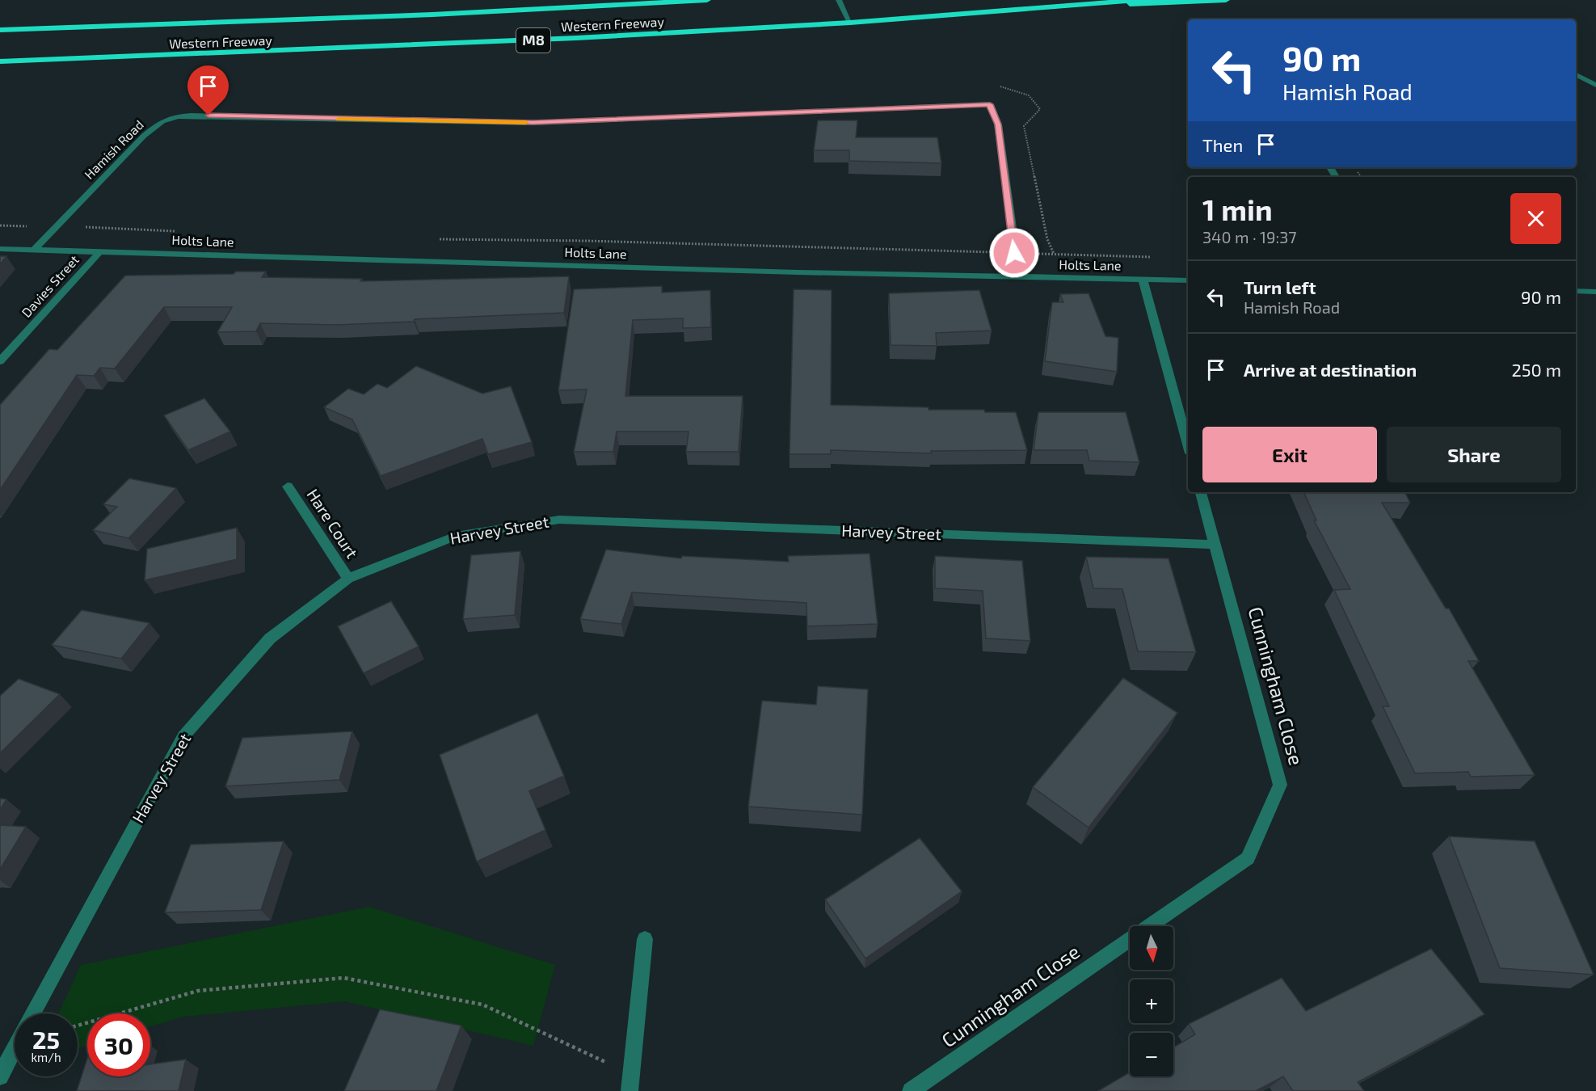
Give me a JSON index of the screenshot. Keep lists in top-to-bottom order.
{
  "streets": {
    "highway": ["Western Freeway", "M8"],
    "street": [
      "Hamish Road",
      "Holts Lane",
      "Davies Street",
      "Hare Court",
      "Harvey Street",
      "Cunningham Close"
    ]
  },
  "crossings": [
    ["Hamish Road", "Holts Lane"],
    ["Holts Lane", "Davies Street"],
    ["Hare Court", "Harvey Street"],
    ["Harvey Street", "Cunningham Close"]
  ],
  "north": "bottom",
  "page": {
    "turn": ["90 m", "Hamish Road"],
    "then": "Then",
    "heading": ["1 min", "340 m · 19:37"],
    "list": [
      {
        "name": "Turn left",
        "note": "Hamish Road",
        "value": "90 m"
      },
      {
        "name": "Arrive at destination",
        "value": "250 m"
      }
    ],
    "buttons": ["Exit", "Share"],
    "map_buttons": ["+", "−"],
    "speed": "25 km/h",
    "limit": "30"
  }
}
